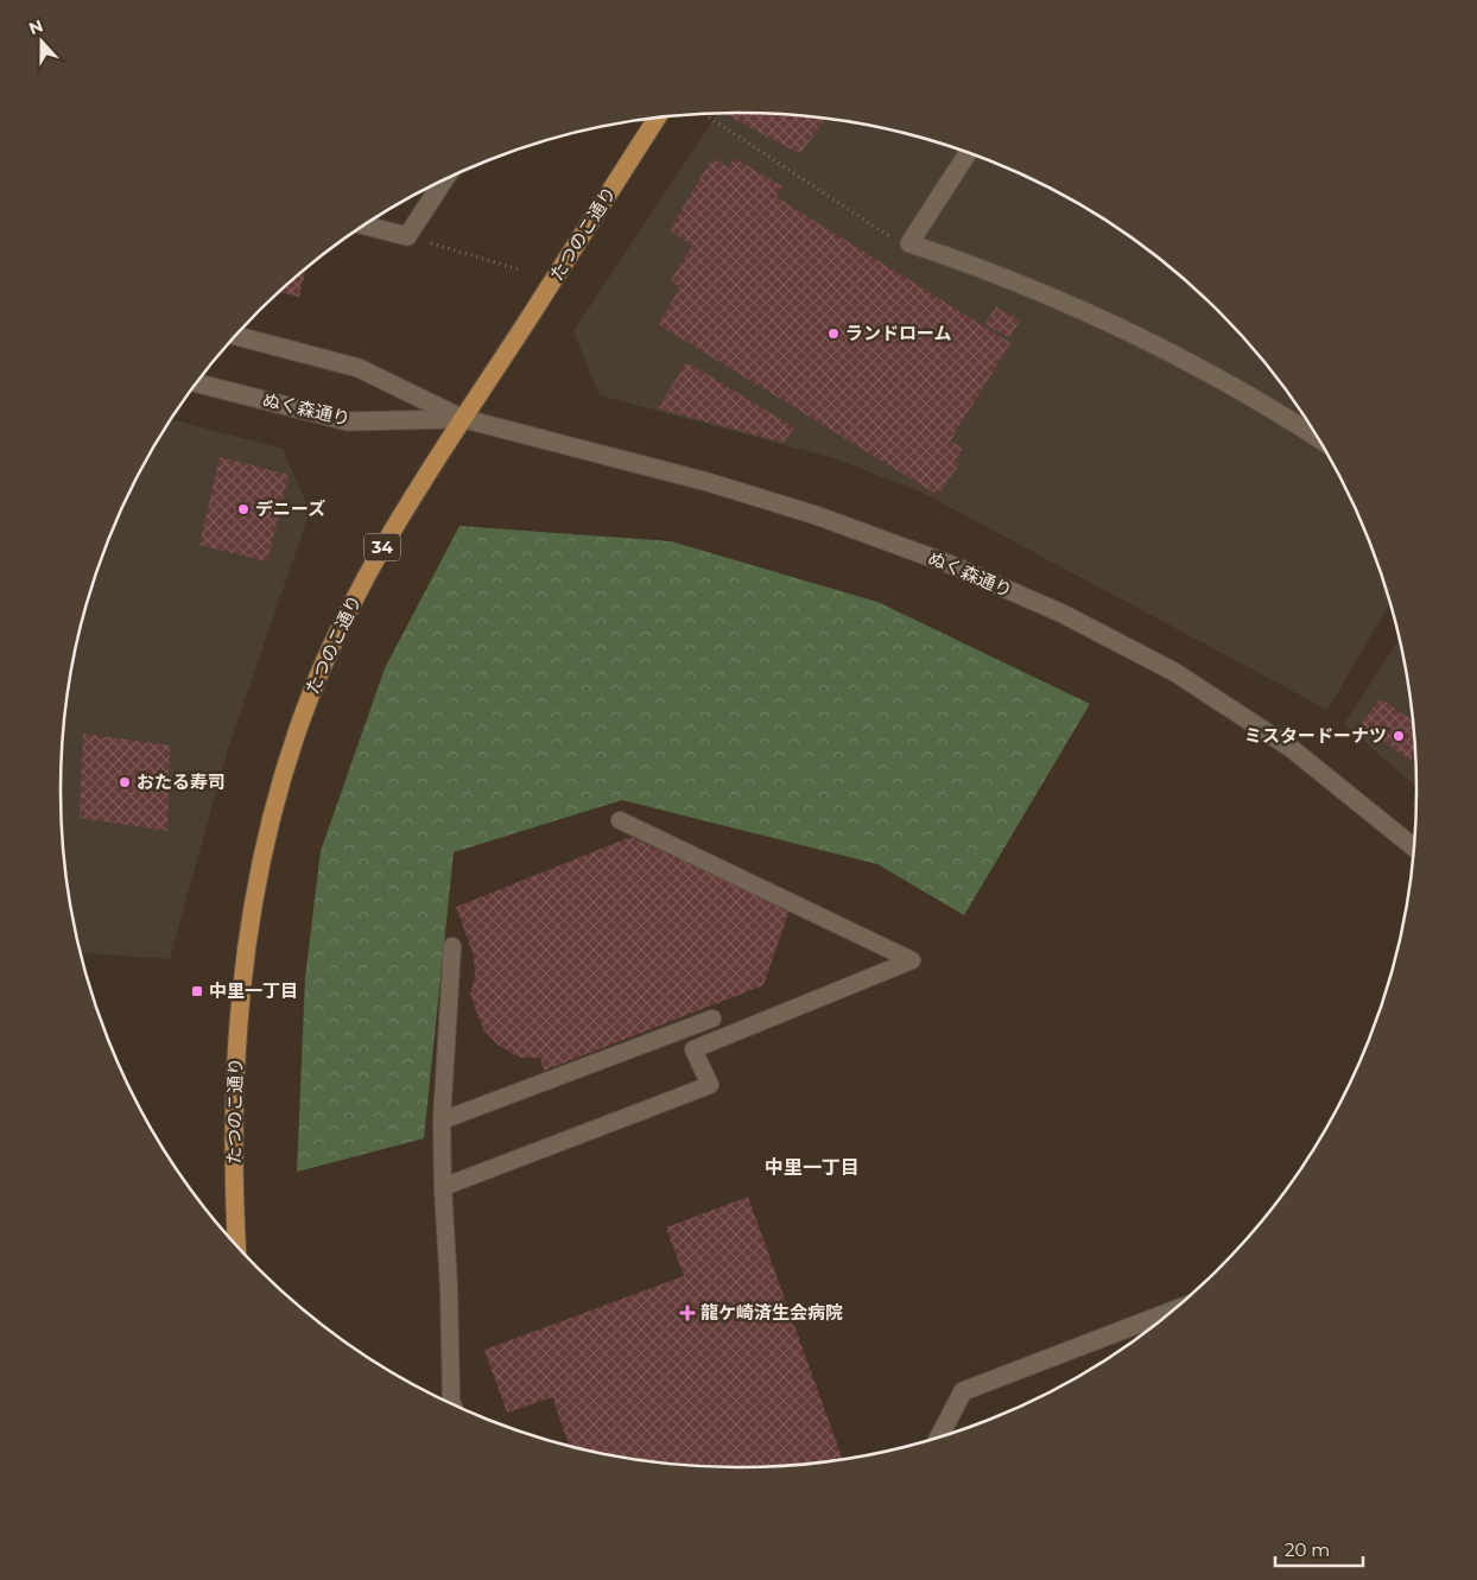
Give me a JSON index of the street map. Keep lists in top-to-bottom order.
{
  "streets": {
    "main road": ["たつのこ通り", "ぬく森通り", "34"]
  },
  "crossings": [
    ["たつのこ通り", "ぬく森通り"]
  ],
  "districts": ["中里一丁目"],
  "places": {
    "other": [
      "ランドローム",
      "デニーズ",
      "ミスタードーナツ",
      "おたる寿司"
    ],
    "transit": ["中里一丁目"],
    "health": ["龍ケ崎済生会病院"]
  },
  "scale_bar": "20 m",
  "north": "top"
}
